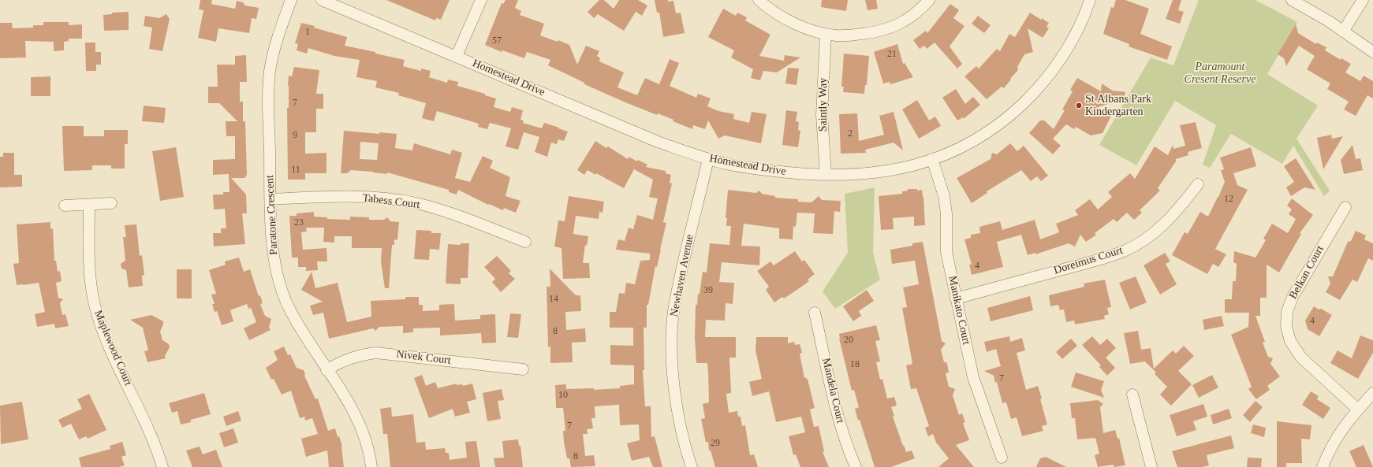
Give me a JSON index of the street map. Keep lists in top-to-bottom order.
{
  "streets": {
    "street": [
      "Homestead Drive",
      "Saintly Way",
      "Tabess Court",
      "Paratone Crescent",
      "Doreimus Court",
      "Belkan Court",
      "Newhaven Avenue",
      "Manikato Court",
      "Maplewood Court",
      "Nivek Court",
      "Mandela Court"
    ]
  },
  "crossings": [
    ["Homestead Drive", "Saintly Way"],
    ["Homestead Drive", "Newhaven Avenue"],
    ["Homestead Drive", "Manikato Court"],
    ["Tabess Court", "Paratone Crescent"],
    ["Paratone Crescent", "Nivek Court"],
    ["Doreimus Court", "Manikato Court"]
  ],
  "parks": ["Paramount Cresent Reserve"],
  "places": ["St Albans Park Kindergarten"],
  "house_numbers": [
    "1",
    "57",
    "21",
    "7",
    "2",
    "9",
    "11",
    "12",
    "23",
    "4",
    "39",
    "14",
    "4",
    "8",
    "20",
    "18",
    "7",
    "10",
    "7",
    "29",
    "8"
  ]
}
